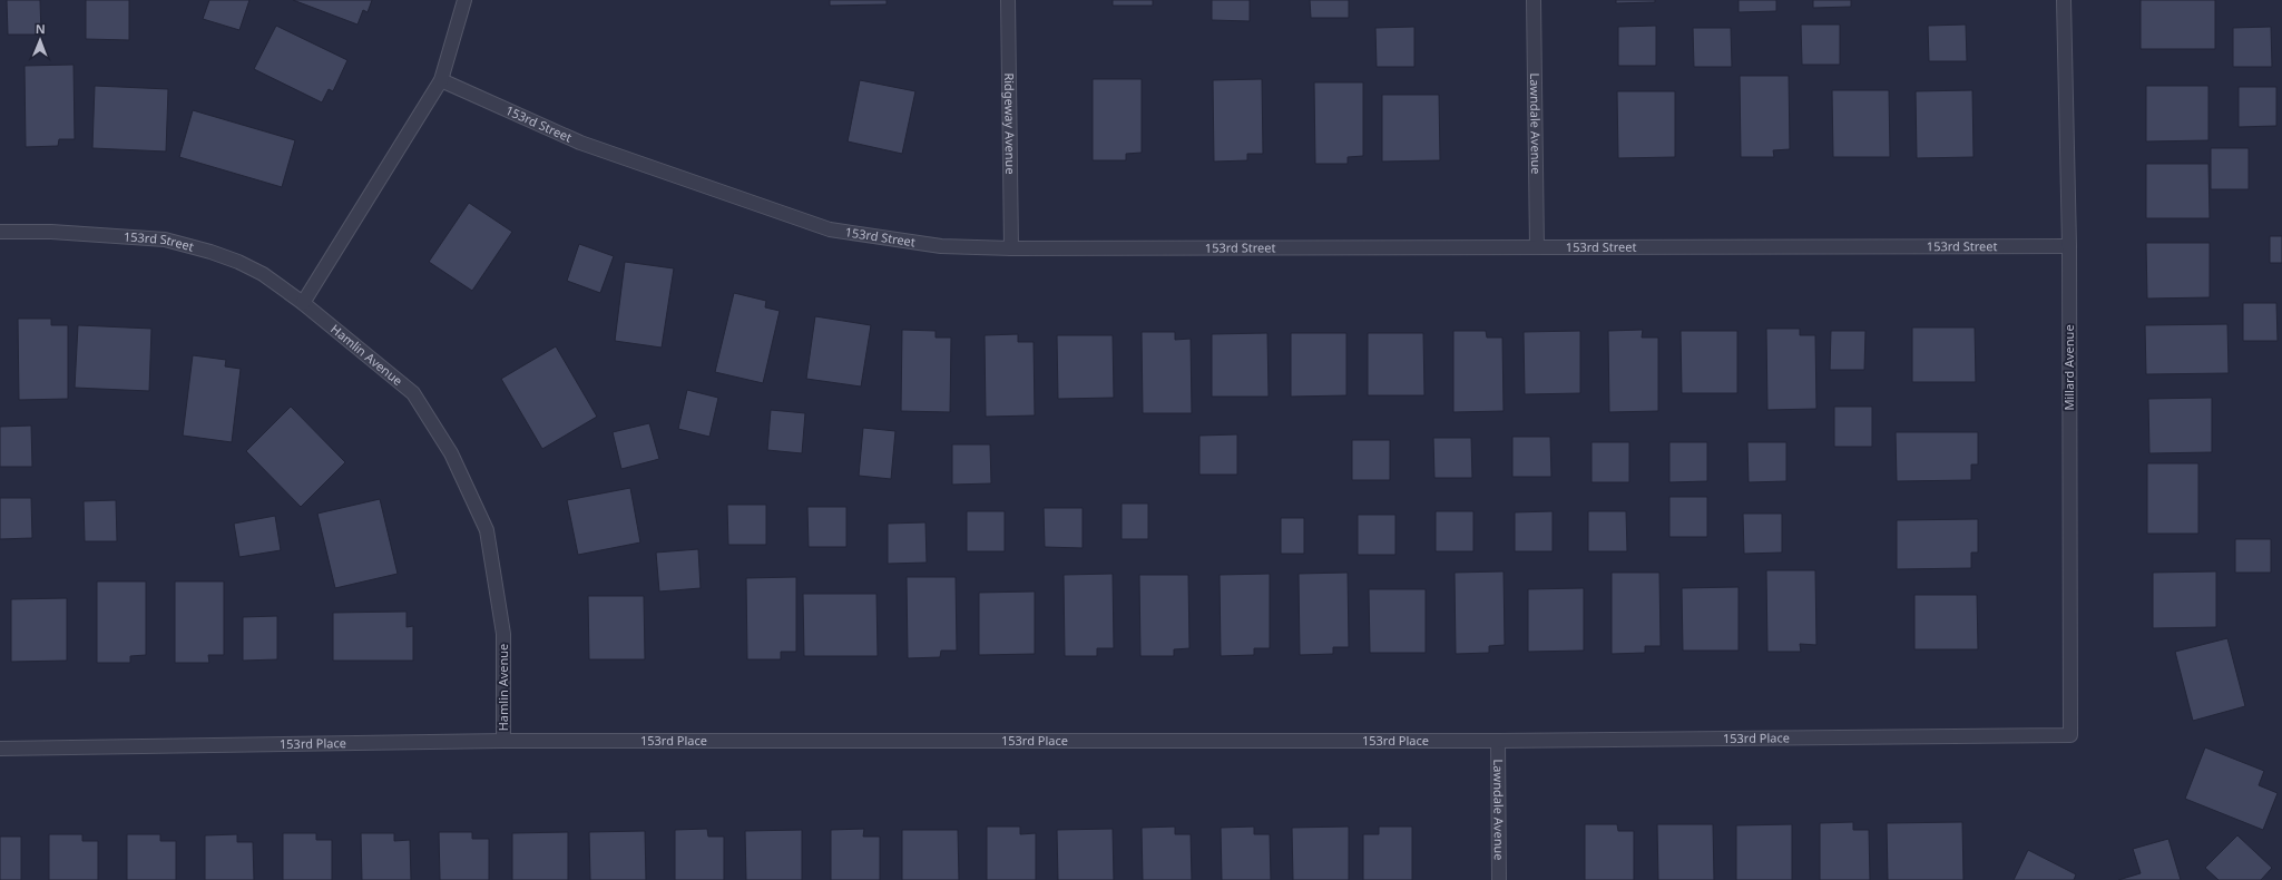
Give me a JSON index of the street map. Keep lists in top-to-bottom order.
{
  "streets": {
    "street": [
      "153rd Street",
      "Ridgeway Avenue",
      "Lawndale Avenue",
      "Hamlin Avenue",
      "Millard Avenue",
      "153rd Place"
    ]
  },
  "crossings": [
    ["153rd Street", "Ridgeway Avenue"],
    ["153rd Street", "Lawndale Avenue"],
    ["153rd Street", "Hamlin Avenue"],
    ["153rd Street", "Millard Avenue"],
    ["Lawndale Avenue", "153rd Place"],
    ["Hamlin Avenue", "153rd Place"],
    ["Millard Avenue", "153rd Place"]
  ],
  "north": "top"
}
